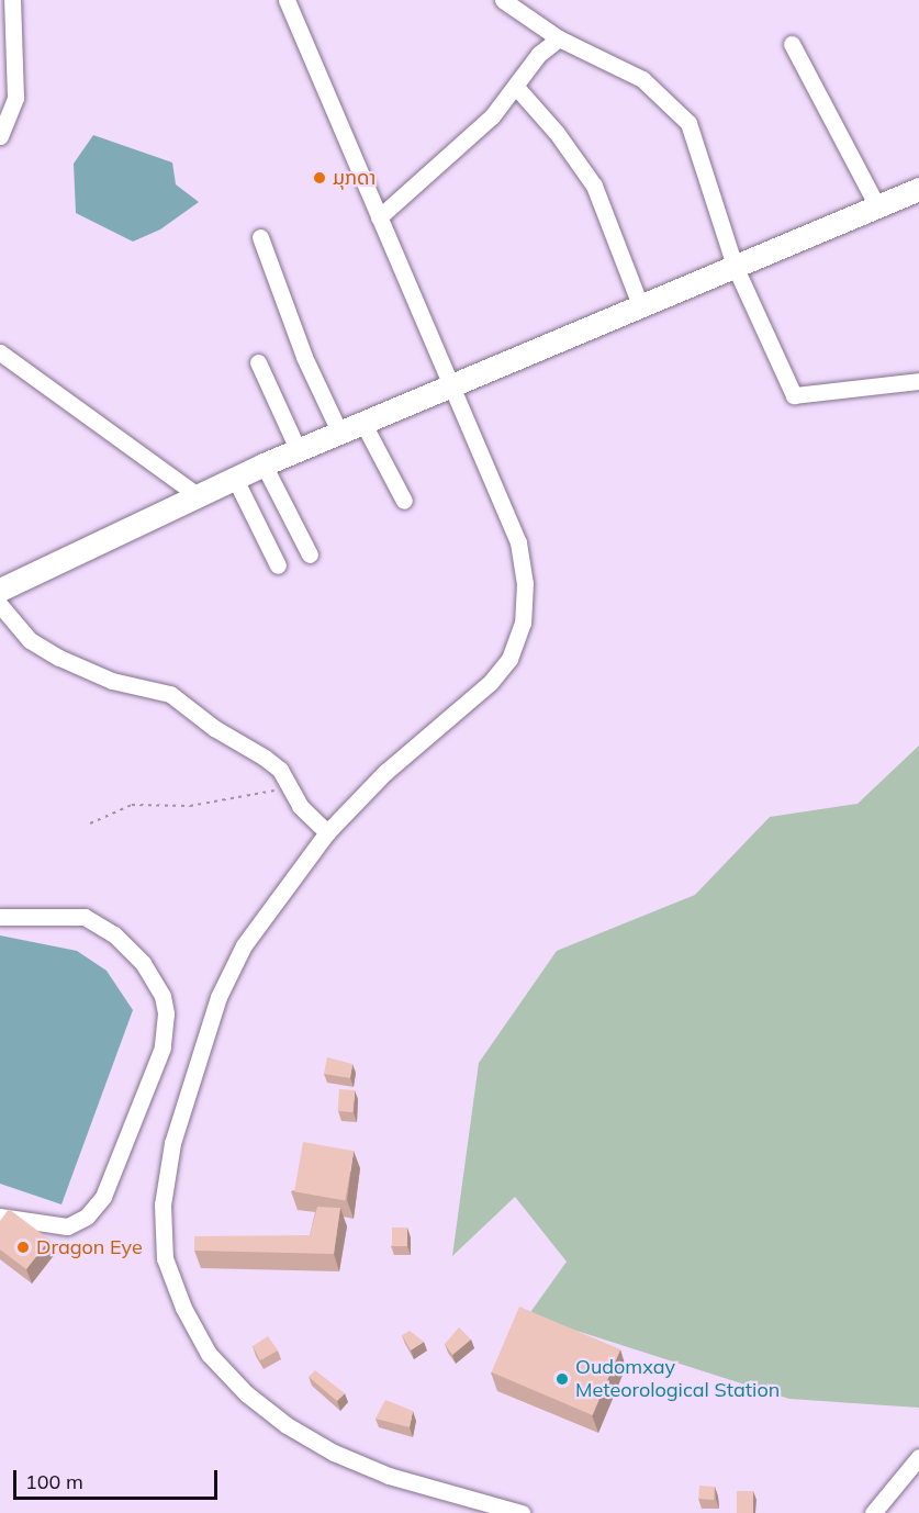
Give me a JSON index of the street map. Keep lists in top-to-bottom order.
{
  "places": ["ມຸກດາ", "Dragon Eye", "Oudomxay Meteorological Station"],
  "scale_bar": "100 m"
}
